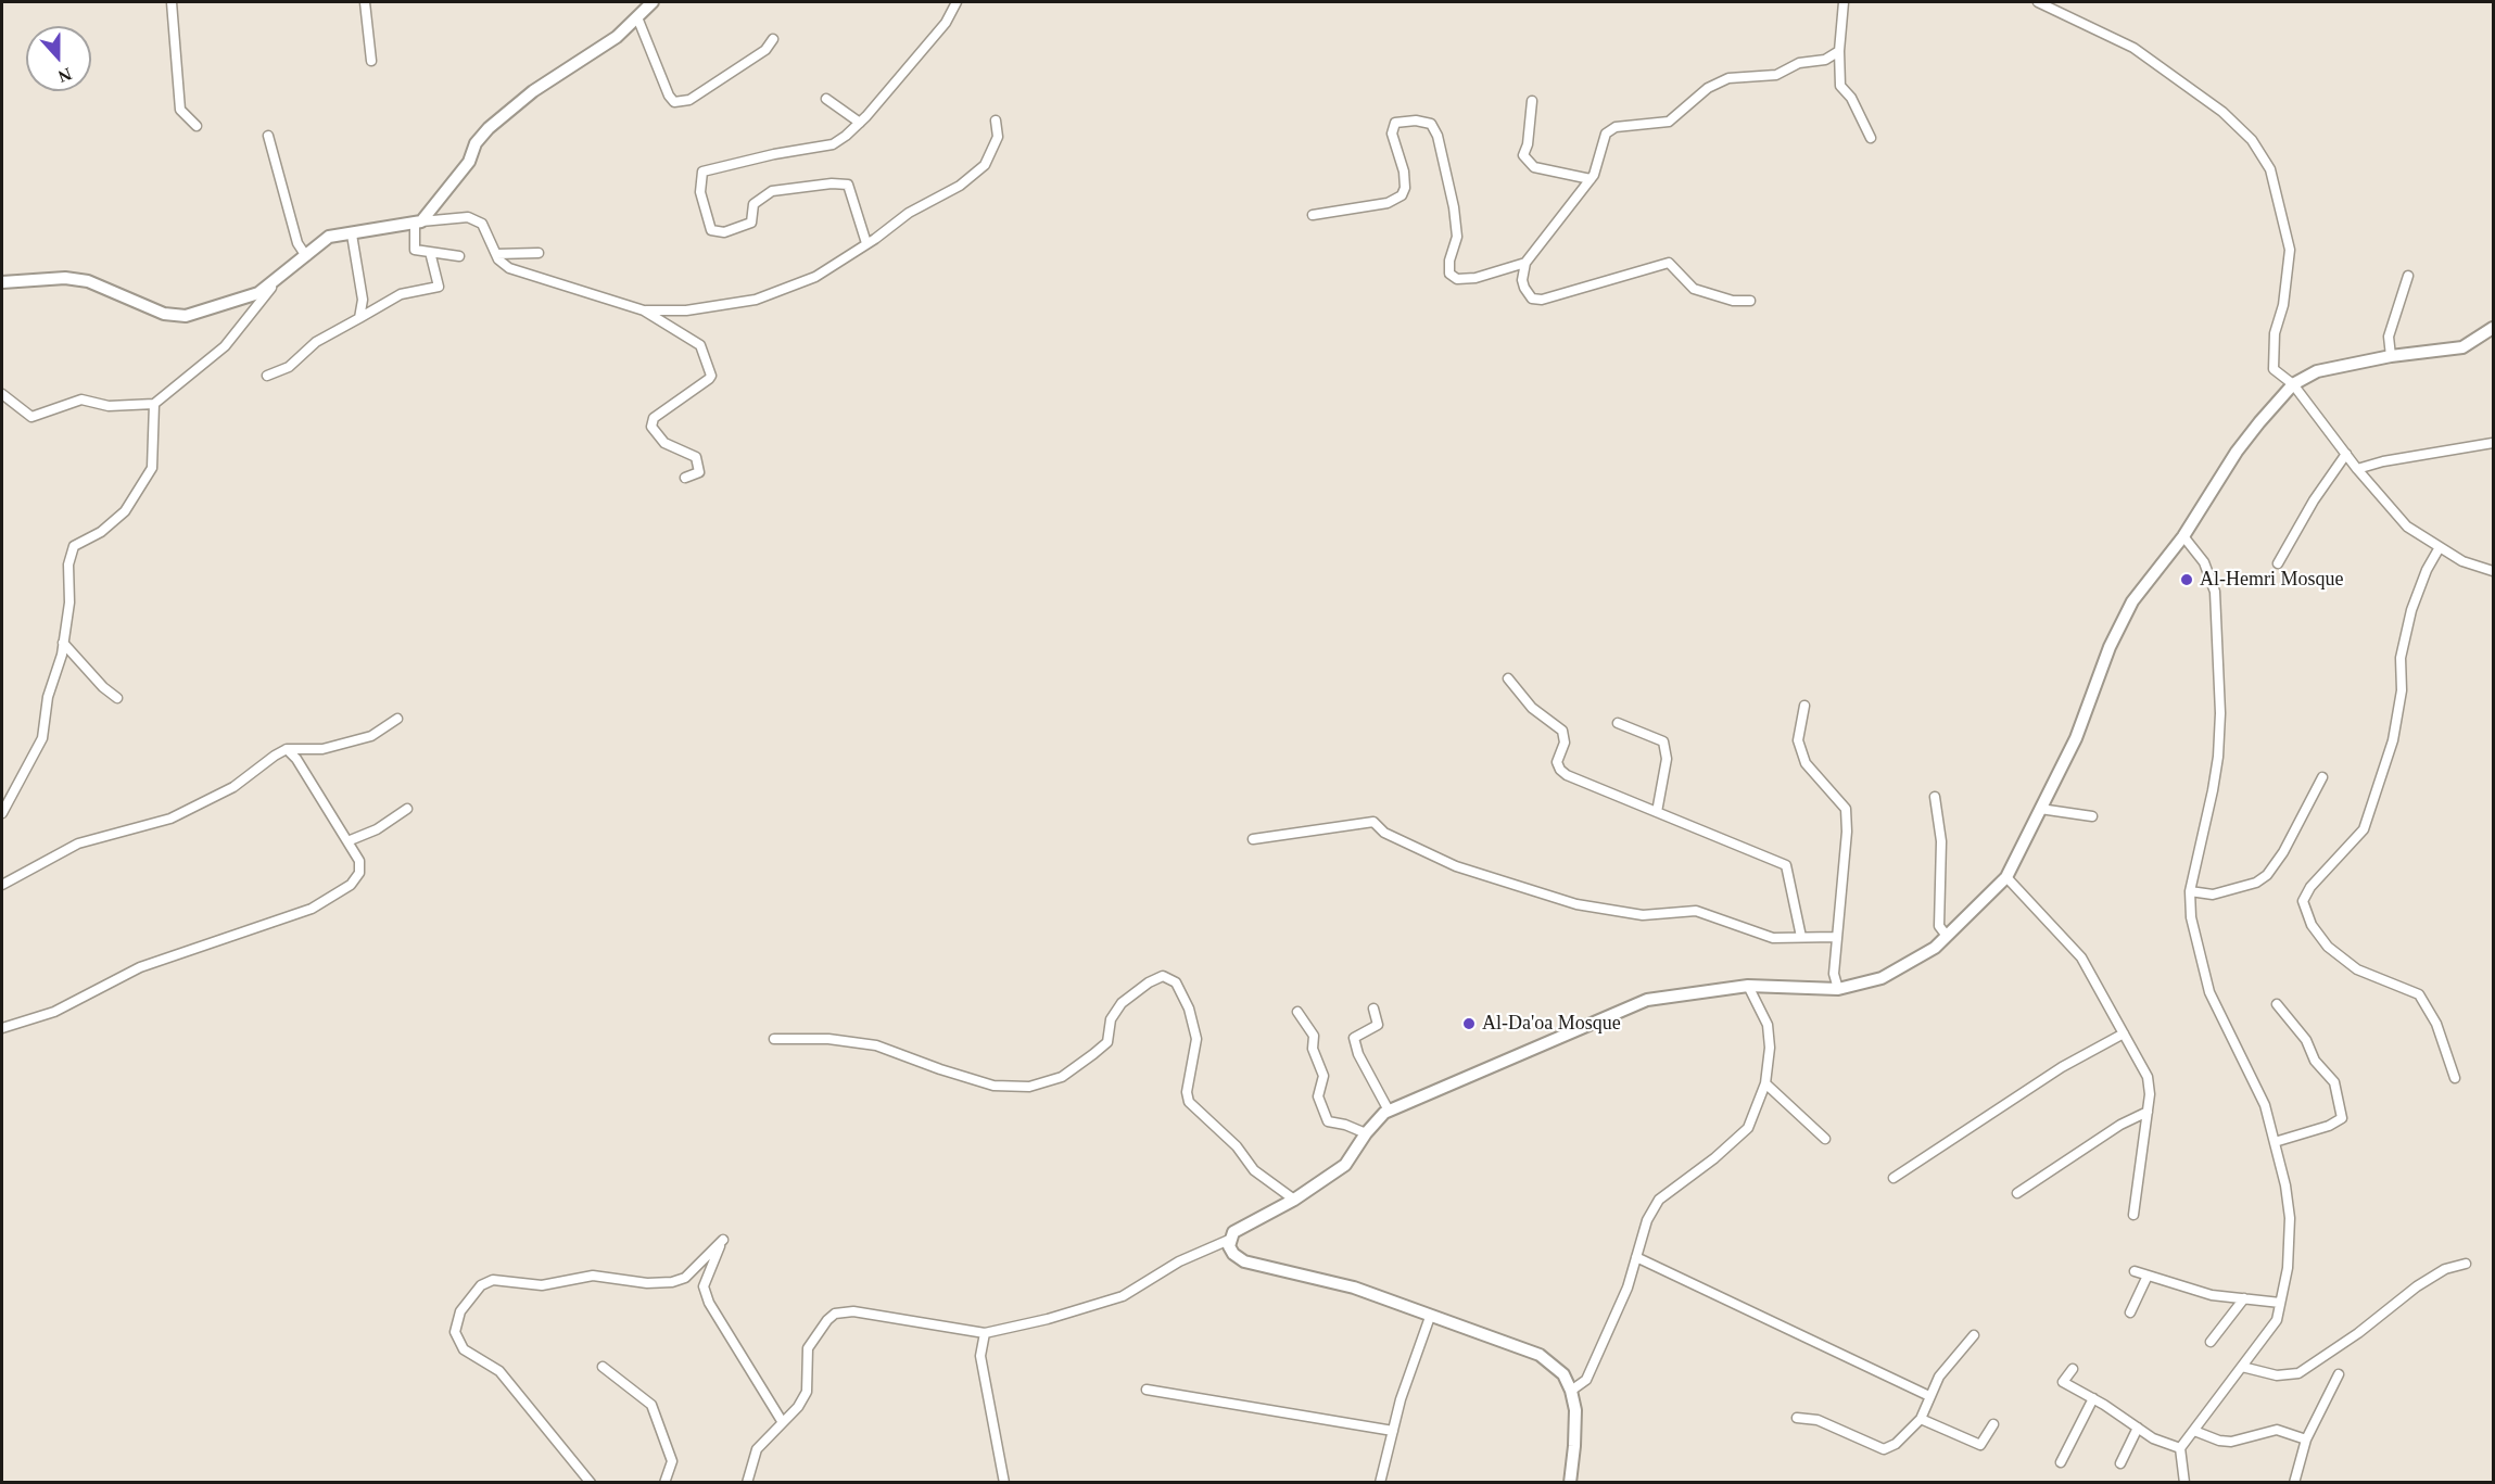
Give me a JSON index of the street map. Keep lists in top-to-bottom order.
{
  "places": ["Al-Hemri Mosque", "Al-Da'oa Mosque"],
  "north": "bottom"
}
